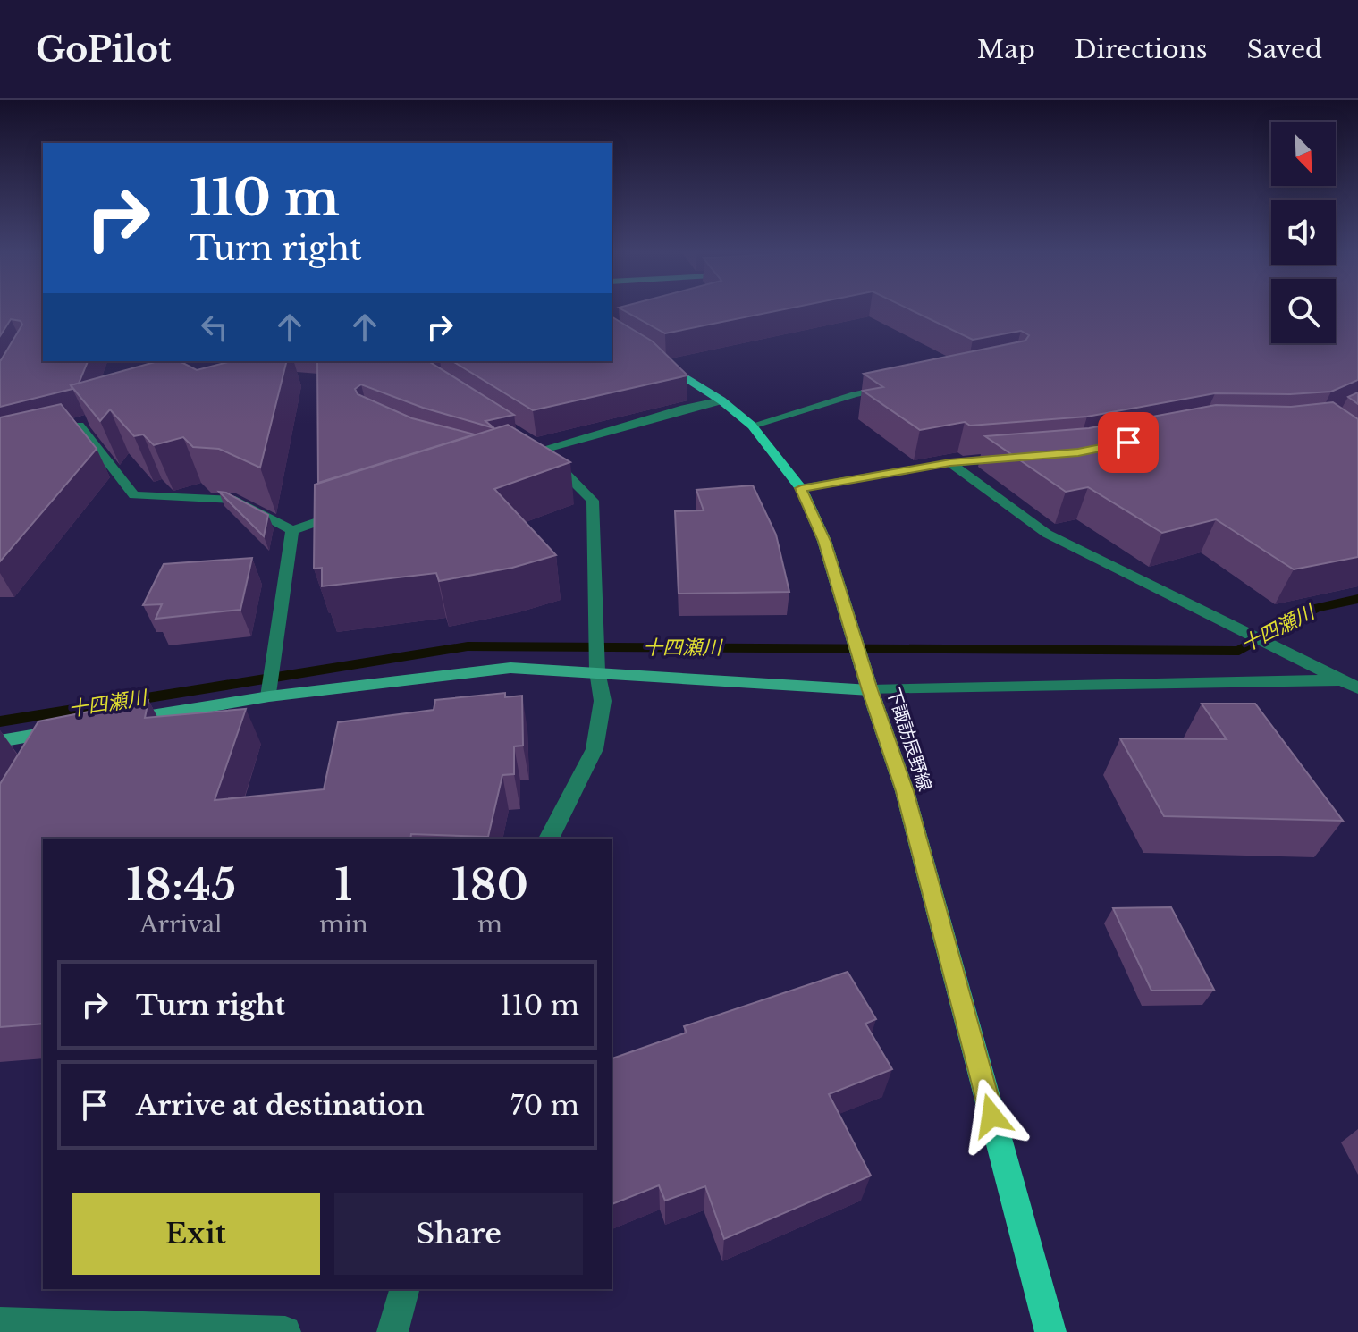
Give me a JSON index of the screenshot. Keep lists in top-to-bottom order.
{
  "streets": {
    "main road": ["下諏訪辰野線"]
  },
  "water": ["十四瀬川"],
  "north": "bottom right",
  "page": {
    "header": "GoPilot",
    "nav": ["Map", "Directions", "Saved"],
    "turn": ["110 m", "Turn right"],
    "eta": [
      "18:45",
      "Arrival",
      "1",
      "min",
      "180",
      "m"
    ],
    "list": [
      {
        "name": "Turn right",
        "value": "110 m"
      },
      {
        "name": "Arrive at destination",
        "value": "70 m"
      }
    ],
    "buttons": ["Exit", "Share"]
  }
}
